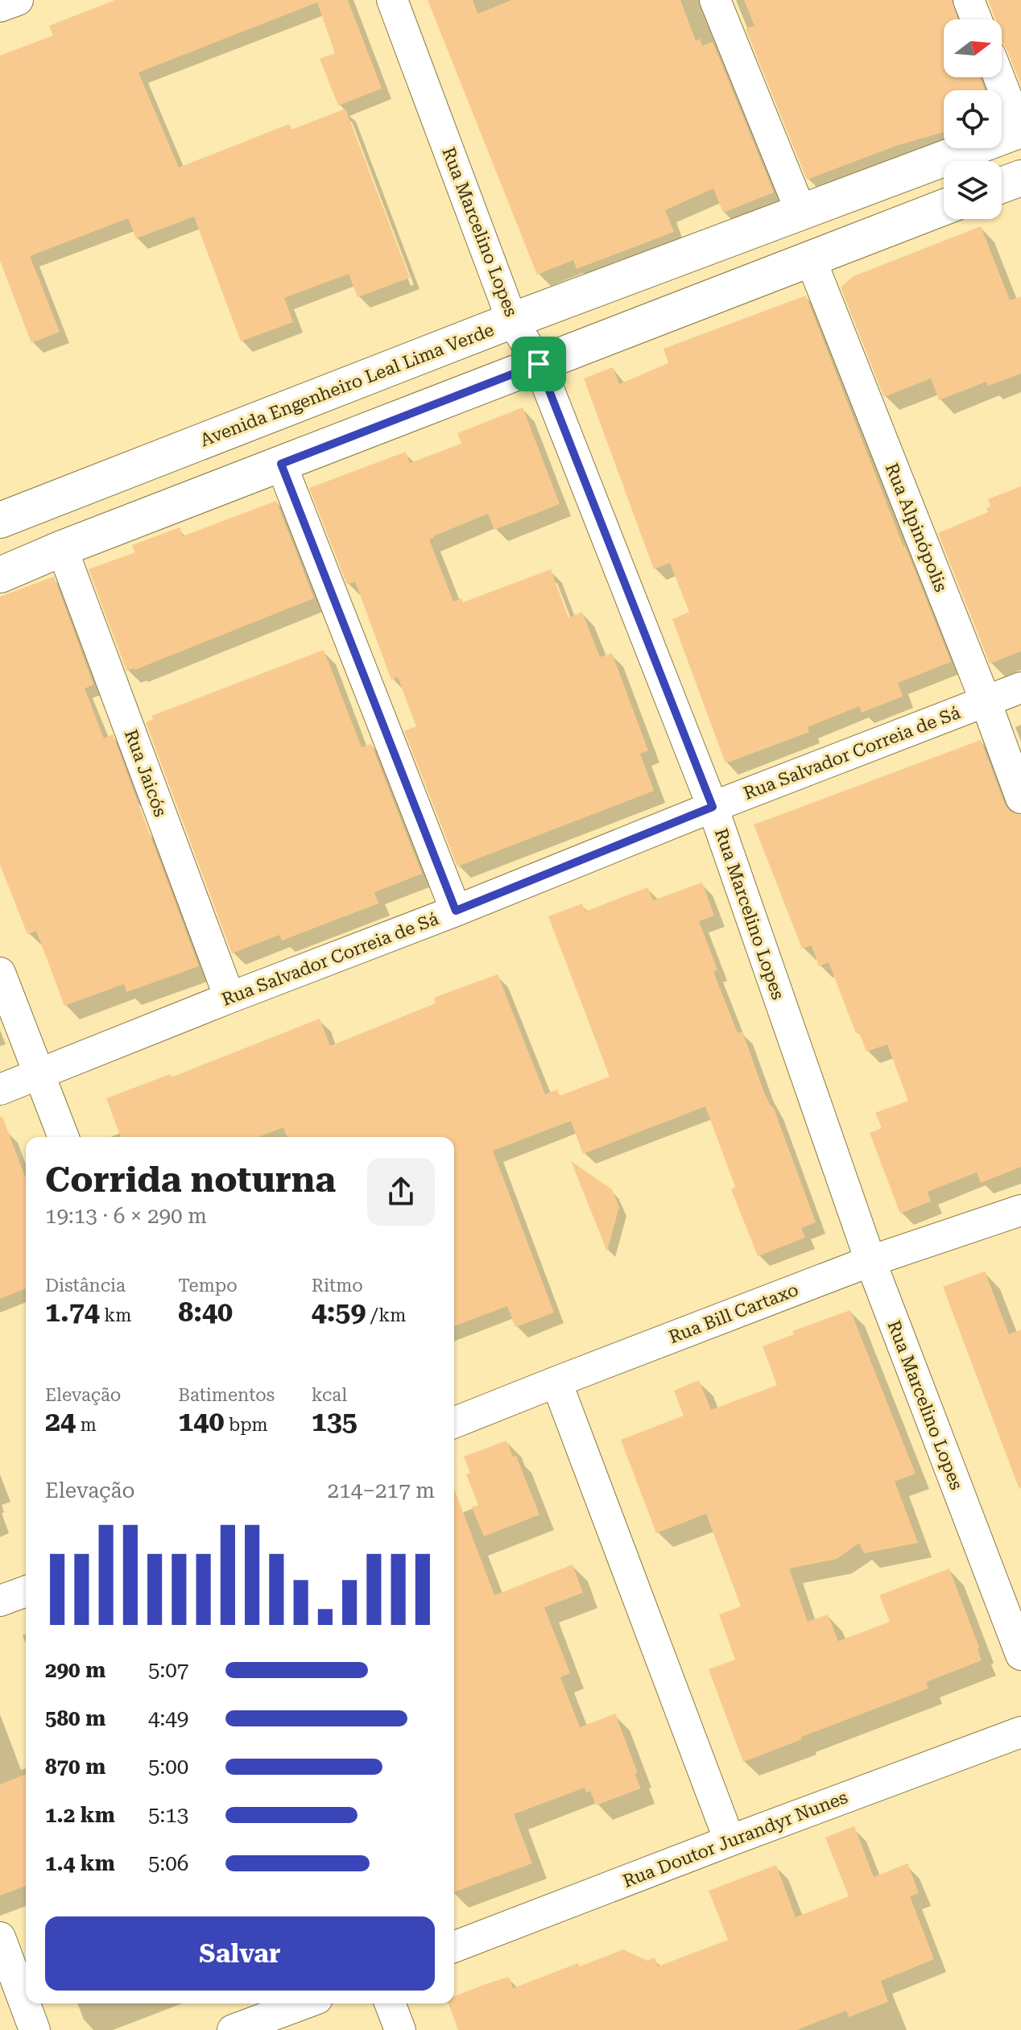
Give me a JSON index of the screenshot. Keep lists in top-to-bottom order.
{
  "streets": {
    "main road": ["Avenida Engenheiro Leal Lima Verde"],
    "street": [
      "Rua Marcelino Lopes",
      "Rua Alpinópolis",
      "Rua Salvador Correia de Sá",
      "Rua Jaicós",
      "Rua Bill Cartaxo",
      "Rua Doutor Jurandyr Nunes"
    ]
  },
  "crossings": [
    ["Rua Marcelino Lopes", "Avenida Engenheiro Leal Lima Verde"],
    ["Rua Marcelino Lopes", "Rua Salvador Correia de Sá"],
    ["Rua Marcelino Lopes", "Rua Bill Cartaxo"],
    ["Rua Alpinópolis", "Rua Salvador Correia de Sá"],
    ["Rua Salvador Correia de Sá", "Rua Jaicós"]
  ],
  "north": "right",
  "page": {
    "heading": ["Corrida noturna", "19:13 · 6 × 290 m"],
    "stats": [
      ["Distância", "1.74 km"],
      ["Tempo", "8:40"],
      ["Ritmo", "4:59 /km"],
      ["Elevação", "24 m"],
      ["Batimentos", "140 bpm"],
      ["kcal", "135"]
    ],
    "chart": ["Elevação", "214–217 m"],
    "list": [
      {
        "name": "290 m",
        "note": "5:07"
      },
      {
        "name": "580 m",
        "note": "4:49"
      },
      {
        "name": "870 m",
        "note": "5:00"
      },
      {
        "name": "1.2 km",
        "note": "5:13"
      },
      {
        "name": "1.4 km",
        "note": "5:06"
      }
    ],
    "buttons": "Salvar"
  }
}
